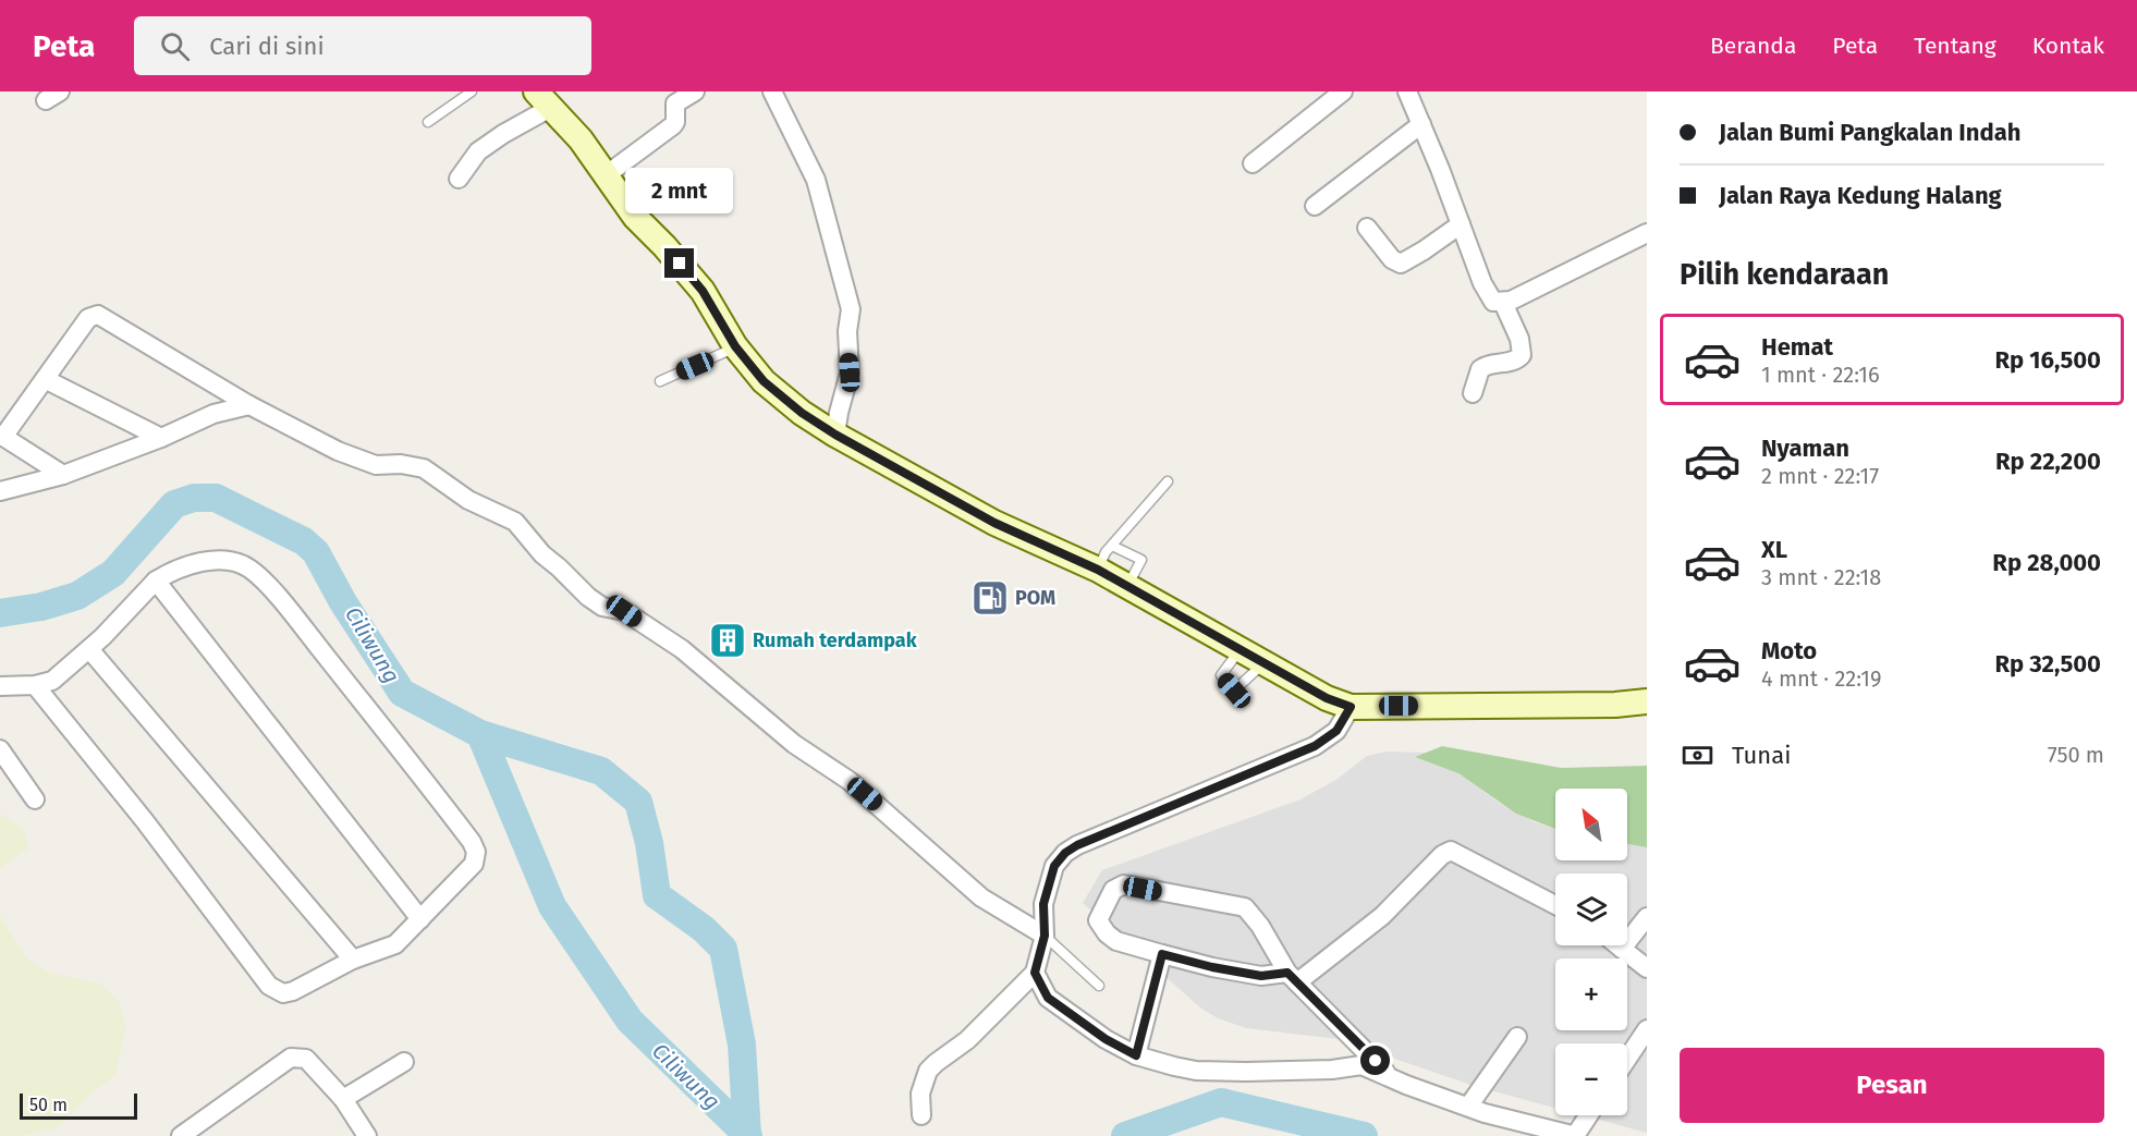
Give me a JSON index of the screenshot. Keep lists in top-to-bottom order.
{
  "water": ["Ciliwung"],
  "places": {
    "fuel station": ["POM"],
    "building": ["Rumah terdampak"]
  },
  "scale_bar": "50 m",
  "north": "top left",
  "page": {
    "header": "Peta",
    "search": "Cari di sini",
    "nav": [
      "Beranda",
      "Peta",
      "Tentang",
      "Kontak"
    ],
    "banner": ["Jalan Bumi Pangkalan Indah", "Jalan Raya Kedung Halang"],
    "bubble": "2 mnt",
    "heading": "Pilih kendaraan",
    "list": [
      {
        "name": "Hemat",
        "note": "1 mnt · 22:16",
        "value": "Rp 16,500"
      },
      {
        "name": "Nyaman",
        "note": "2 mnt · 22:17",
        "value": "Rp 22,200"
      },
      {
        "name": "XL",
        "note": "3 mnt · 22:18",
        "value": "Rp 28,000"
      },
      {
        "name": "Moto",
        "note": "4 mnt · 22:19",
        "value": "Rp 32,500"
      }
    ],
    "pay": ["Tunai", "750 m"],
    "map_buttons": ["+", "−"],
    "buttons": "Pesan",
    "scale": "50 m"
  }
}
